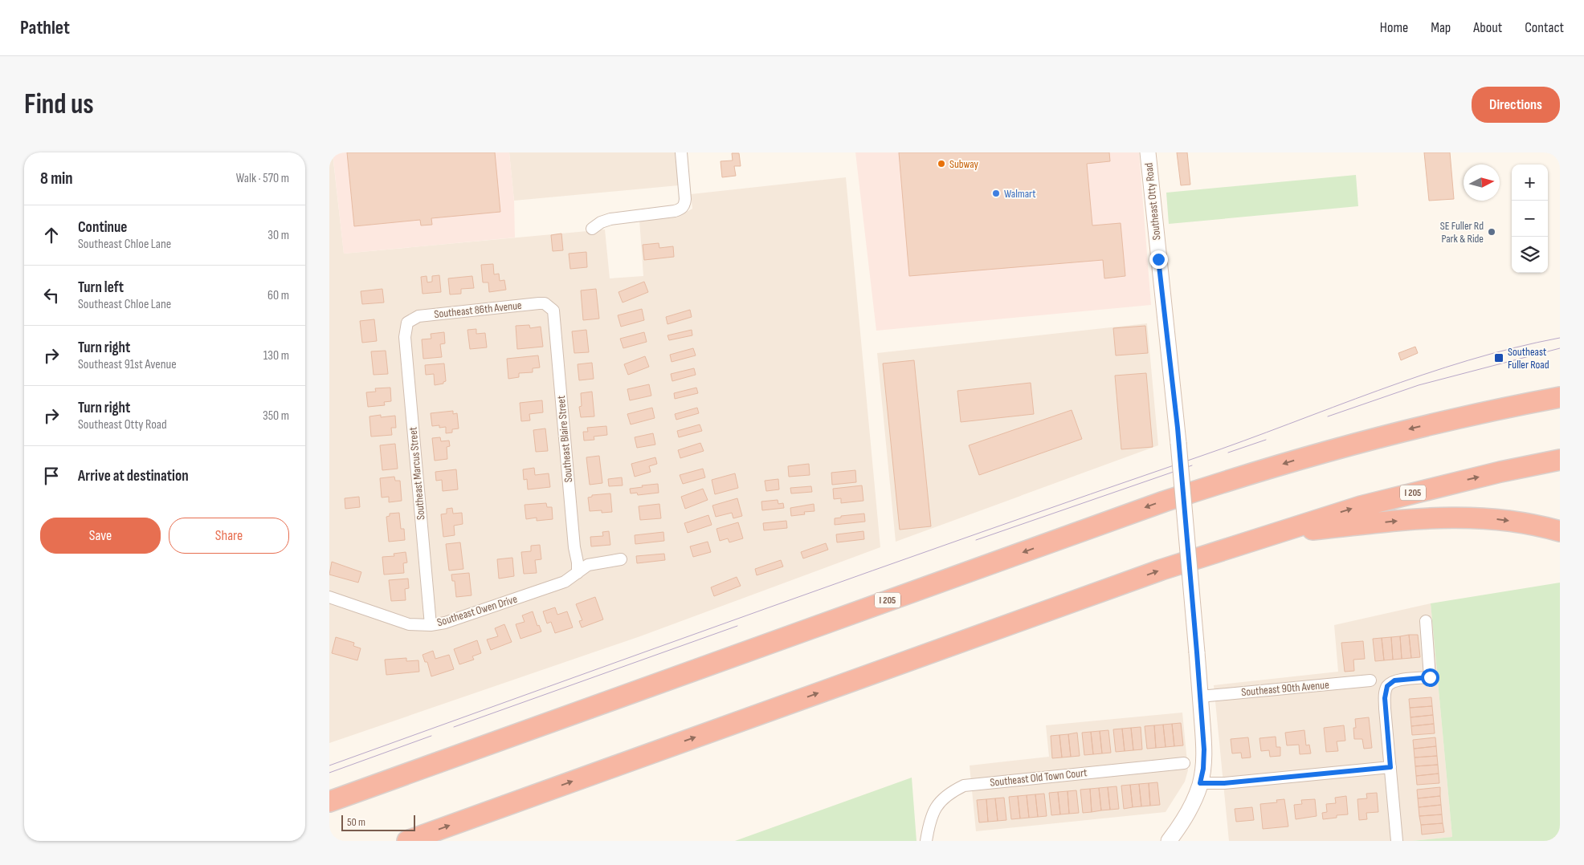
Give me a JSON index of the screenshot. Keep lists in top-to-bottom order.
{
  "streets": {
    "highway": ["I 205"],
    "street": [
      "Southeast Otty Road",
      "Southeast 86th Avenue",
      "Southeast Blaire Street",
      "Southeast Marcus Street",
      "Southeast Owen Drive",
      "Southeast 90th Avenue",
      "Southeast Old Town Court"
    ]
  },
  "crossings": [
    ["Southeast Otty Road", "Southeast 90th Avenue"],
    ["Southeast 86th Avenue", "Southeast Blaire Street"],
    ["Southeast 86th Avenue", "Southeast Marcus Street"],
    ["Southeast Blaire Street", "Southeast Owen Drive"],
    ["Southeast Marcus Street", "Southeast Owen Drive"]
  ],
  "places": {
    "other": ["Subway", "Walmart", "SE Fuller Rd Park & Ride"],
    "transit": ["Southeast Fuller Road"]
  },
  "scale_bar": "50 m",
  "north": "right",
  "page": {
    "header": "Pathlet",
    "nav": [
      "Home",
      "Map",
      "About",
      "Contact"
    ],
    "buttons": [
      "Directions",
      ["Save", "Share"]
    ],
    "title": "Find us",
    "heading": ["8 min", "Walk · 570 m"],
    "map_buttons": ["+", "−"],
    "list": [
      ["Continue", "Southeast Chloe Lane", "30 m"],
      ["Turn left", "Southeast Chloe Lane", "60 m"],
      ["Turn right", "Southeast 91st Avenue", "130 m"],
      ["Turn right", "Southeast Otty Road", "350 m"],
      "Arrive at destination"
    ],
    "scale": "50 m"
  }
}
